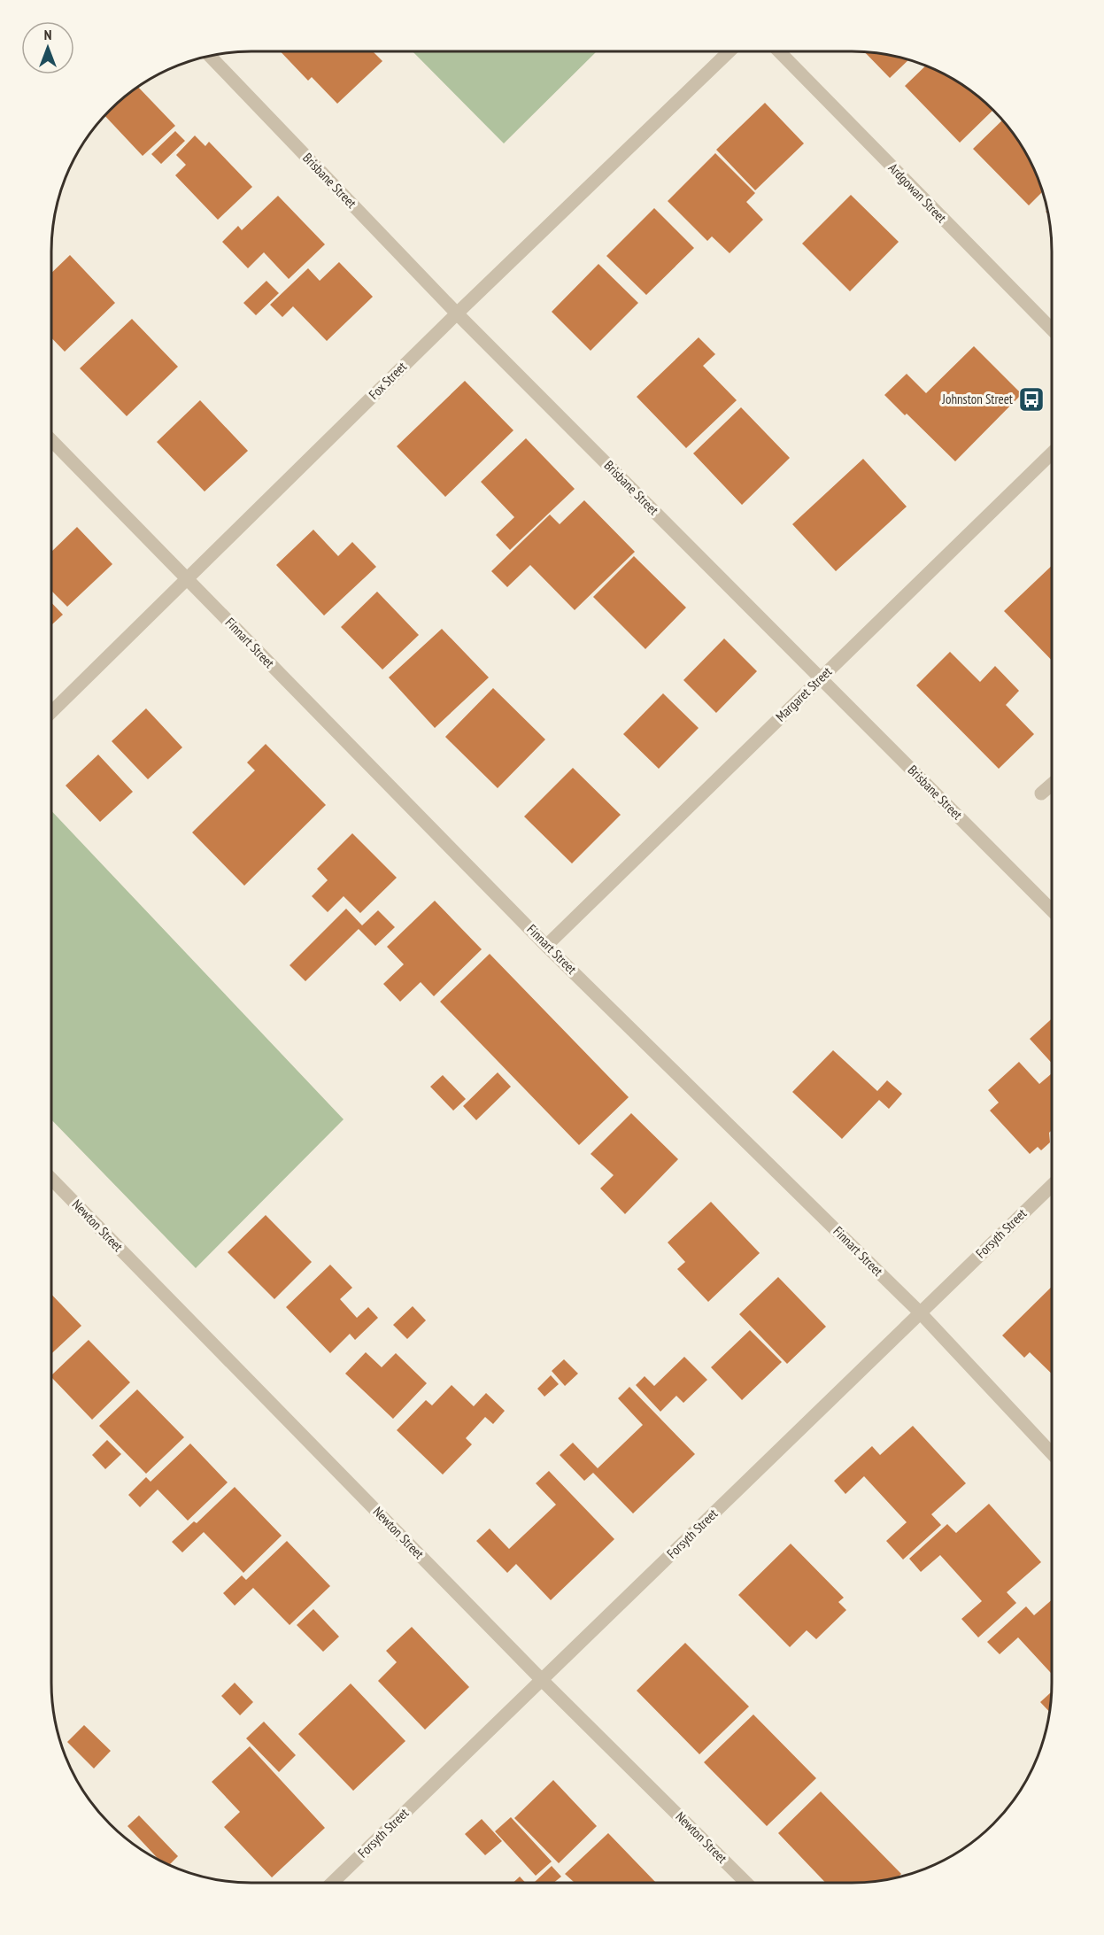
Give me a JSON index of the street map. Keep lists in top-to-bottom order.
{
  "streets": {
    "street": [
      "Brisbane Street",
      "Ardgowan Street",
      "Fox Street",
      "Finnart Street",
      "Margaret Street",
      "Newton Street",
      "Forsyth Street"
    ]
  },
  "crossings": [
    ["Brisbane Street", "Fox Street"],
    ["Brisbane Street", "Margaret Street"],
    ["Fox Street", "Finnart Street"],
    ["Finnart Street", "Margaret Street"],
    ["Finnart Street", "Forsyth Street"],
    ["Newton Street", "Forsyth Street"]
  ],
  "places": {
    "bus stop": ["Johnston Street"]
  },
  "north": "top"
}
